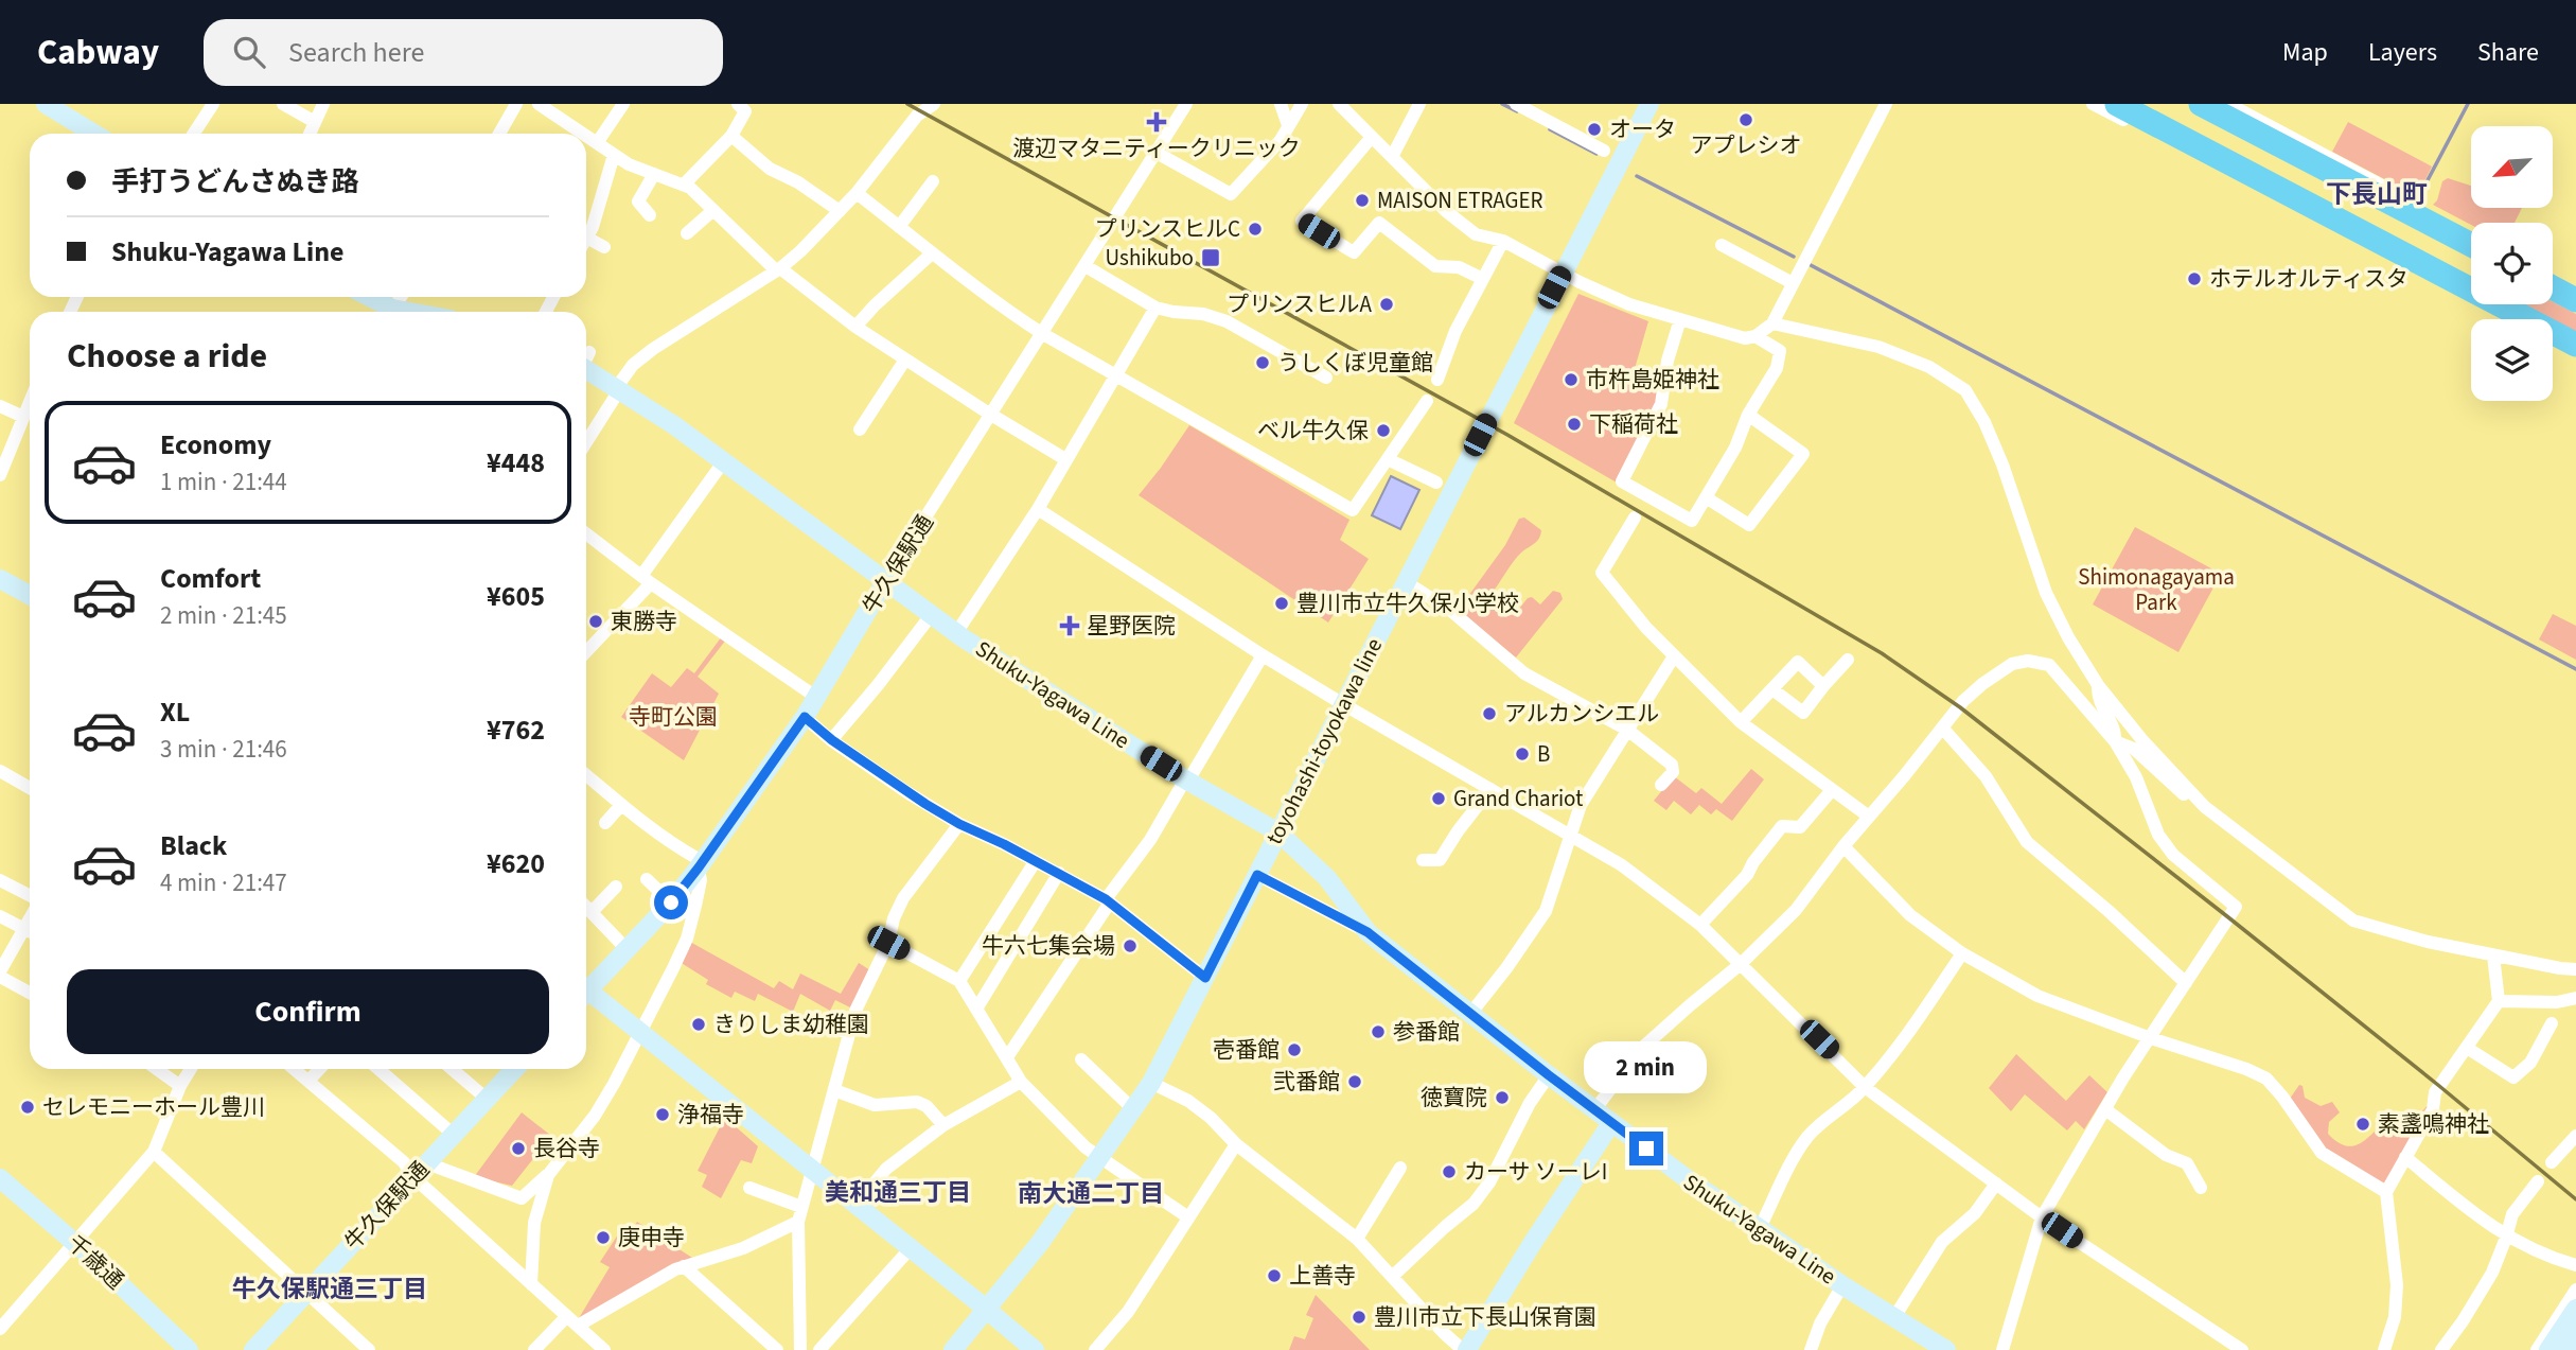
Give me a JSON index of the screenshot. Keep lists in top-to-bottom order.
{
  "streets": {
    "main road": [
      "牛久保駅通",
      "Shuku-Yagawa Line",
      "toyohashi-toyokawa line",
      "千歳通"
    ]
  },
  "crossings": [
    ["牛久保駅通", "Shuku-Yagawa Line"],
    ["Shuku-Yagawa Line", "toyohashi-toyokawa line"]
  ],
  "districts": [
    "下長山町",
    "美和通三丁目",
    "南大通二丁目",
    "牛久保駅通三丁目"
  ],
  "parks": ["Shimonagayama Park", "寺町公園"],
  "places": {
    "other": [
      "アプレシオ",
      "オータ",
      "MAISON ETRAGER",
      "プリンスヒルC",
      "ホテルオルティスタ",
      "プリンスヒルA",
      "うしくぼ児童館",
      "市杵島姫神社",
      "下稲荷社",
      "ベル牛久保",
      "豊川市立牛久保小学校",
      "東勝寺",
      "アルカンシエル",
      "B",
      "Grand Chariot",
      "牛六七集会場",
      "きりしま幼稚園",
      "参番館",
      "壱番館",
      "弐番館",
      "徳寶院",
      "セレモニーホール豊川",
      "浄福寺",
      "素盞鳴神社",
      "長谷寺",
      "カーサ ソーレI",
      "庚申寺",
      "上善寺",
      "豊川市立下長山保育園"
    ],
    "health": ["渡辺マタニティークリニック", "星野医院"],
    "transit": ["Ushikubo"]
  },
  "north": "bottom left",
  "page": {
    "header": "Cabway",
    "search": "Search here",
    "nav": ["Map", "Layers", "Share"],
    "banner": ["手打うどんさぬき路", "Shuku-Yagawa Line"],
    "heading": "Choose a ride",
    "list": [
      {
        "name": "Economy",
        "note": "1 min · 21:44",
        "value": "¥448"
      },
      {
        "name": "Comfort",
        "note": "2 min · 21:45",
        "value": "¥605"
      },
      {
        "name": "XL",
        "note": "3 min · 21:46",
        "value": "¥762"
      },
      {
        "name": "Black",
        "note": "4 min · 21:47",
        "value": "¥620"
      }
    ],
    "buttons": "Confirm",
    "bubble": "2 min"
  }
}
